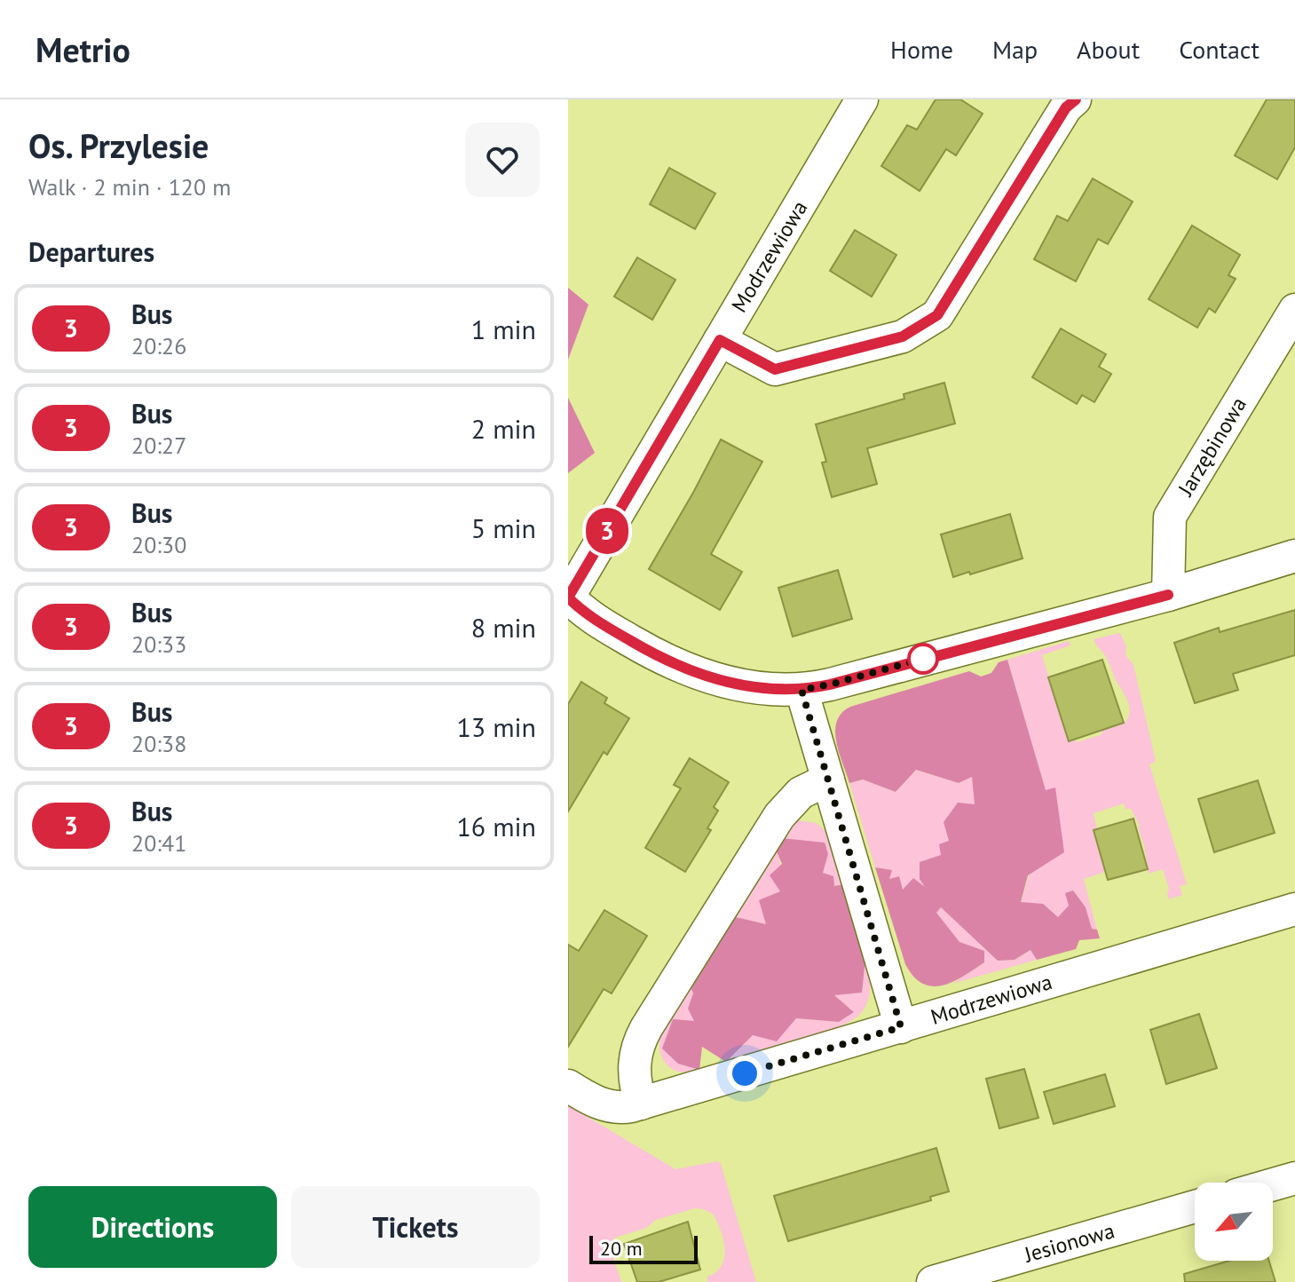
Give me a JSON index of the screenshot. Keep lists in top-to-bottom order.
{
  "streets": {
    "street": ["Modrzewiowa", "Jarzębinowa", "Jesionowa"]
  },
  "lines": ["bus line 3"],
  "scale_bar": "20 m",
  "north": "bottom left",
  "page": {
    "header": "Metrio",
    "nav": [
      "Home",
      "Map",
      "About",
      "Contact"
    ],
    "heading": [
      ["Os. Przylesie", "Walk · 2 min · 120 m"],
      "Departures"
    ],
    "on_map": "3",
    "list": [
      {
        "mark": "3",
        "name": "Bus",
        "note": "20:26",
        "value": "1 min"
      },
      {
        "mark": "3",
        "name": "Bus",
        "note": "20:27",
        "value": "2 min"
      },
      {
        "mark": "3",
        "name": "Bus",
        "note": "20:30",
        "value": "5 min"
      },
      {
        "mark": "3",
        "name": "Bus",
        "note": "20:33",
        "value": "8 min"
      },
      {
        "mark": "3",
        "name": "Bus",
        "note": "20:38",
        "value": "13 min"
      },
      {
        "mark": "3",
        "name": "Bus",
        "note": "20:41",
        "value": "16 min"
      }
    ],
    "buttons": ["Directions", "Tickets"],
    "scale": "20 m"
  }
}
